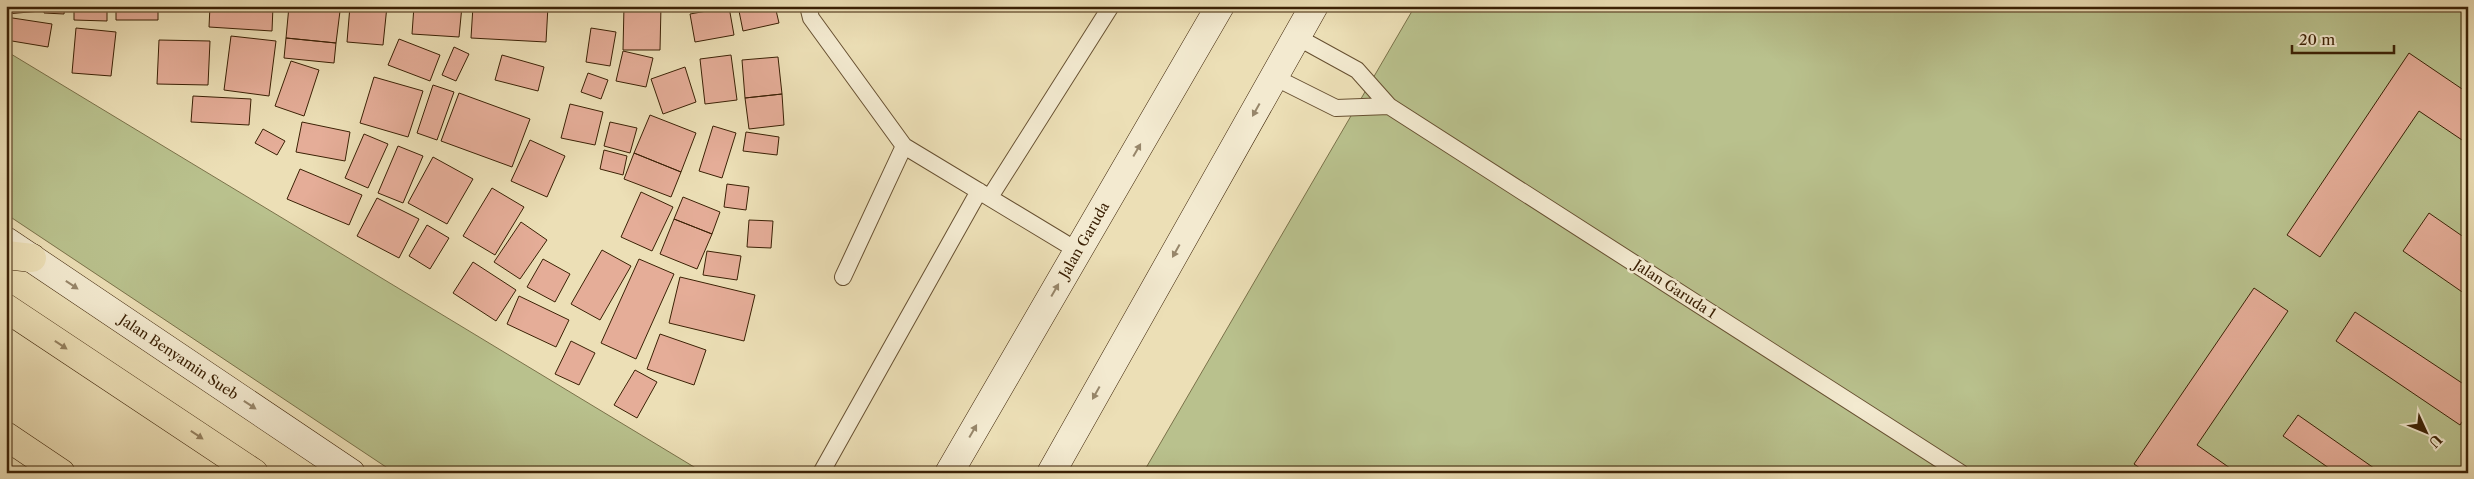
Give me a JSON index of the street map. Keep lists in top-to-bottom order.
{
  "streets": {
    "main road": ["Jalan Garuda", "Jalan Benyamin Sueb"],
    "lane": ["Jalan Garuda 1"]
  },
  "scale_bar": "20 m",
  "north": "bottom right"
}
